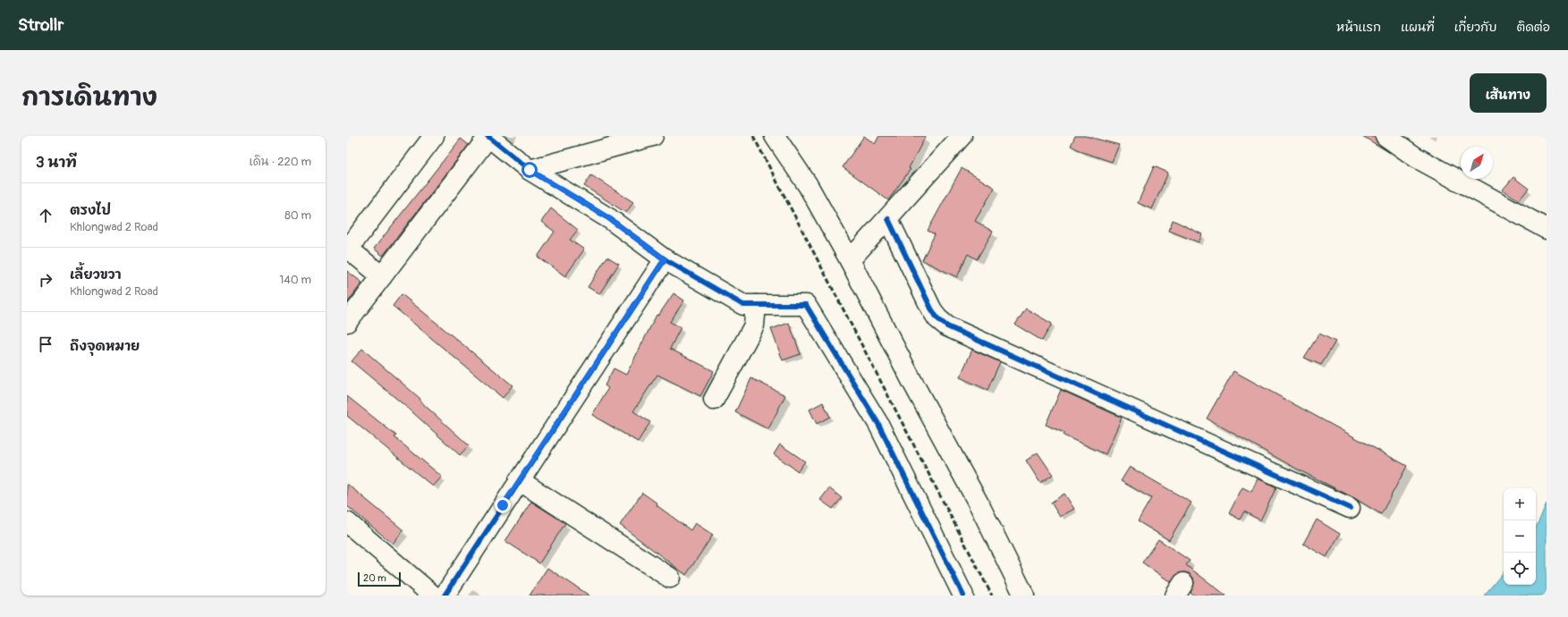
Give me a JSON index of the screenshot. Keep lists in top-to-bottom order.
{
  "scale_bar": "20 m",
  "north": "top right",
  "page": {
    "header": "Strollr",
    "nav": [
      "หน้าแรก",
      "แผนที่",
      "เกี่ยวกับ",
      "ติดต่อ"
    ],
    "title": "การเดินทาง",
    "buttons": "เส้นทาง",
    "heading": ["3 นาที", "เดิน · 220 m"],
    "list": [
      ["ตรงไป", "Khlongwad 2 Road", "80 m"],
      ["เลี้ยวขวา", "Khlongwad 2 Road", "140 m"],
      "ถึงจุดหมาย"
    ],
    "map_buttons": ["+", "−"],
    "scale": "20 m"
  }
}
